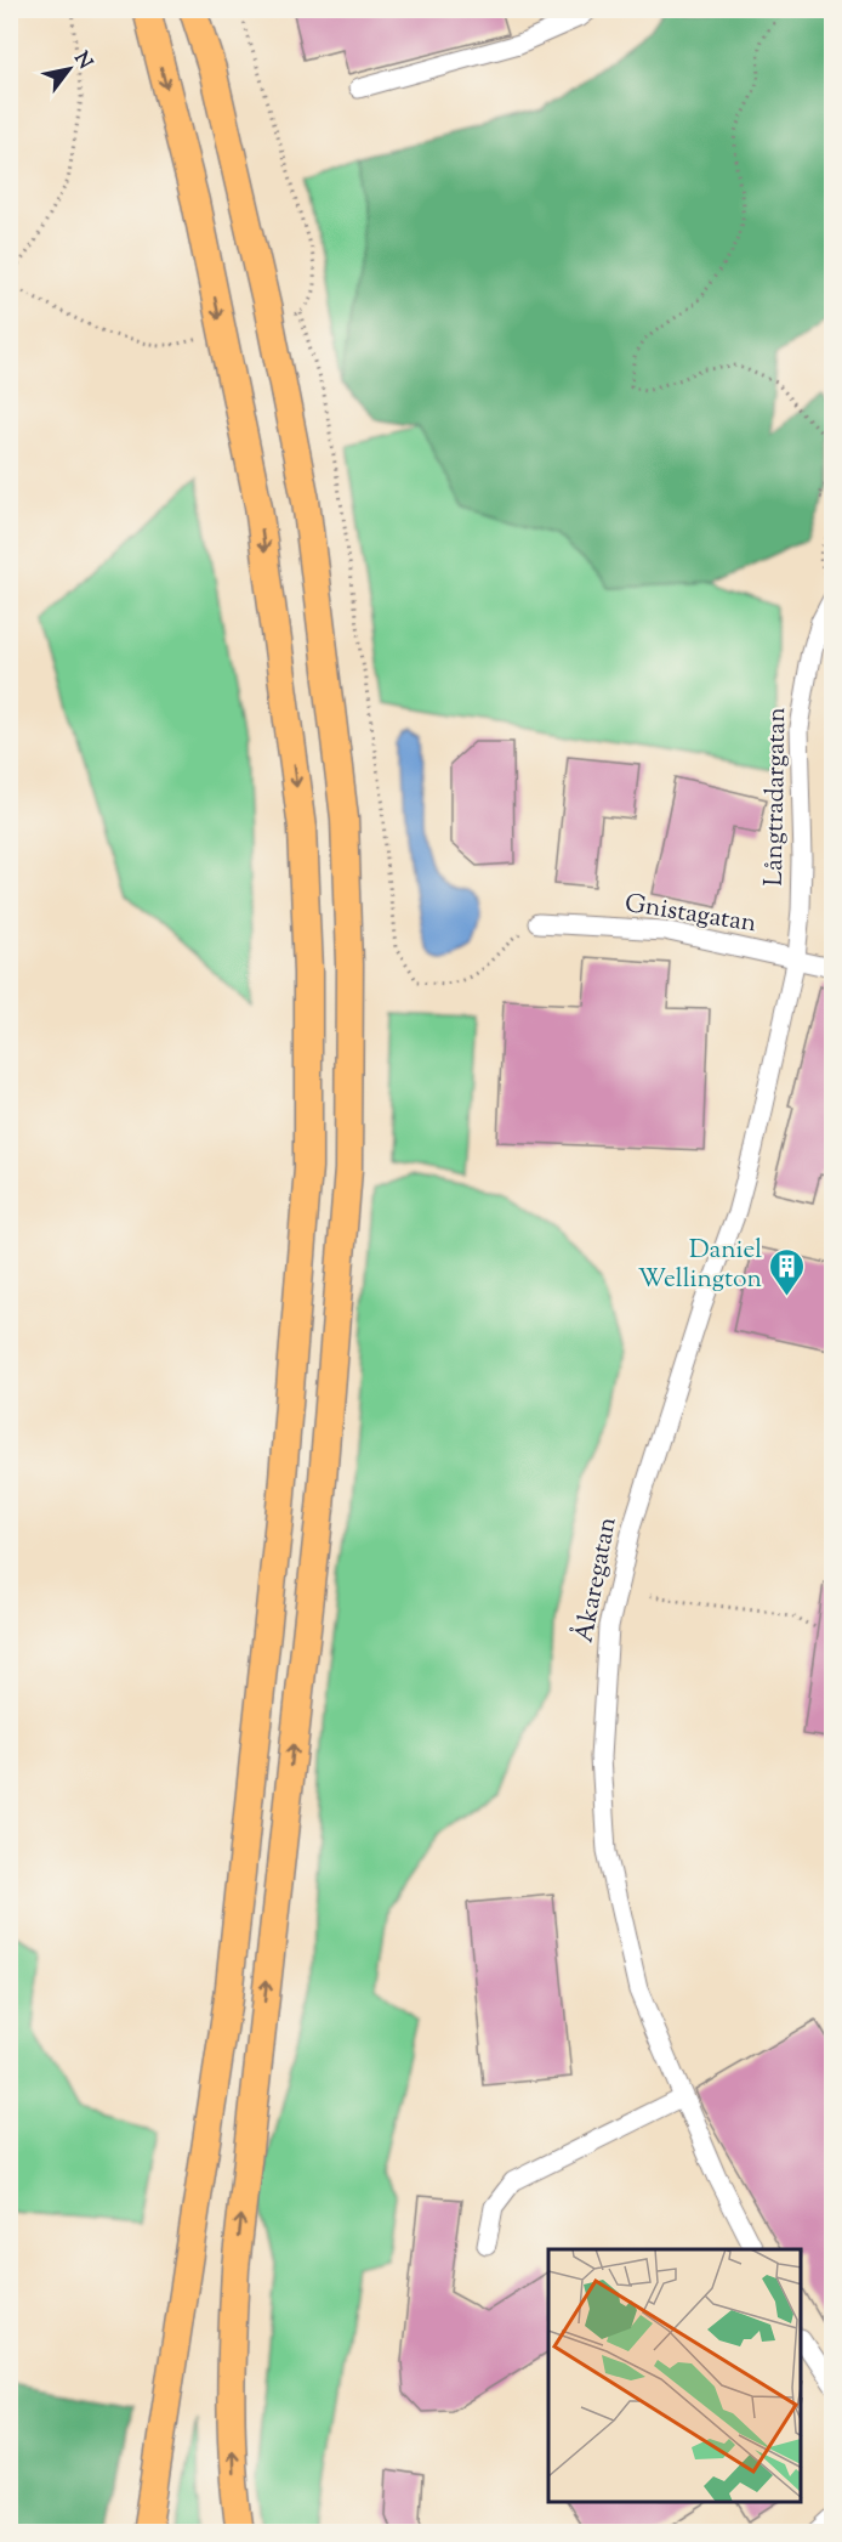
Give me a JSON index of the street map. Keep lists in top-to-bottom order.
{
  "streets": {
    "street": ["Långtradargatan", "Gnistagatan", "Åkaregatan"]
  },
  "crossings": [
    ["Långtradargatan", "Gnistagatan"],
    ["Långtradargatan", "Åkaregatan"],
    ["Gnistagatan", "Åkaregatan"]
  ],
  "places": {
    "building": ["Daniel Wellington"]
  },
  "north": "top right"
}
